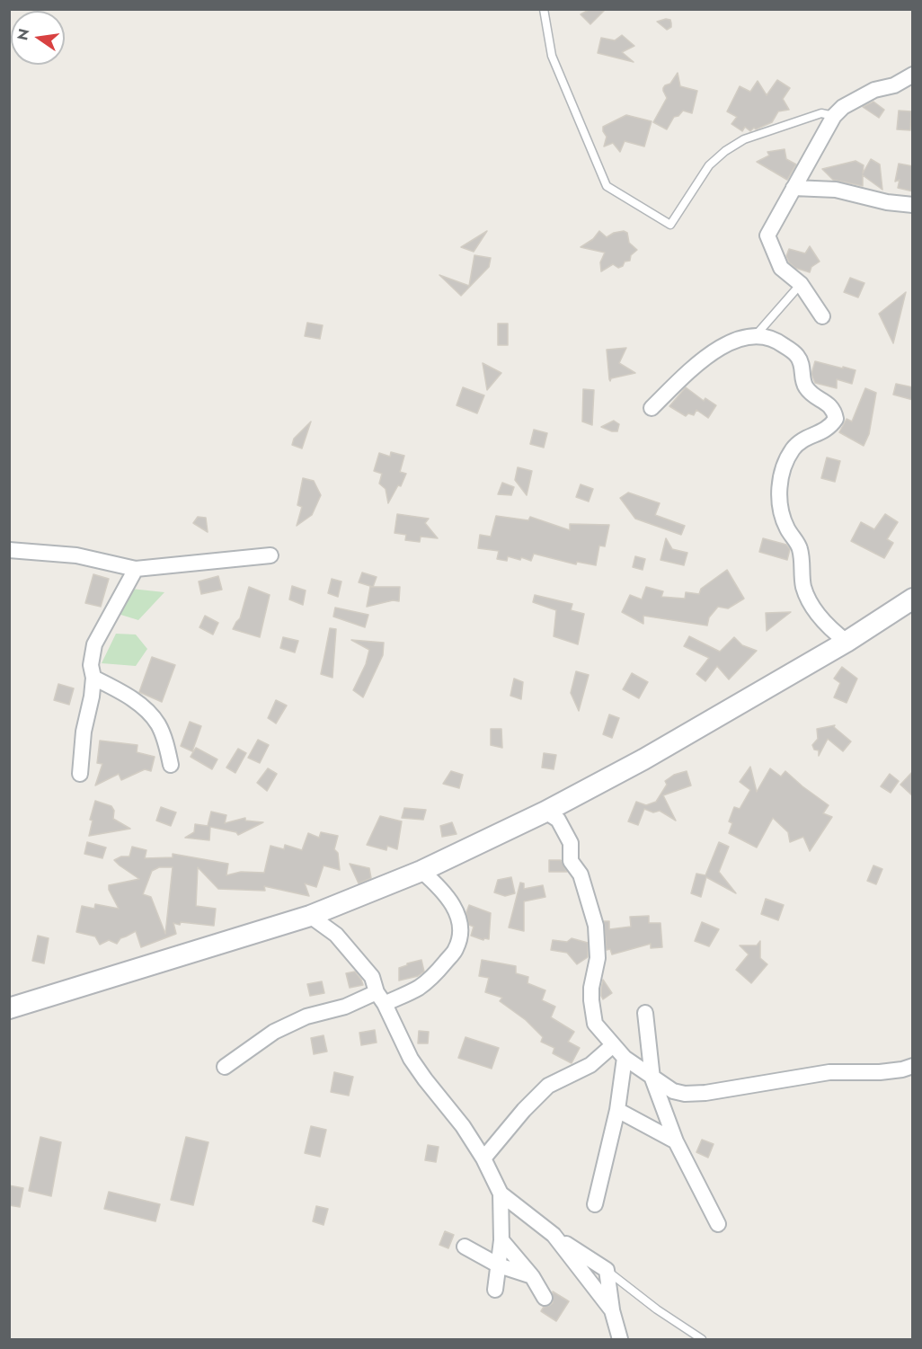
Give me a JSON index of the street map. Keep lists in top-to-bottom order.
{
  "north": "left"
}
